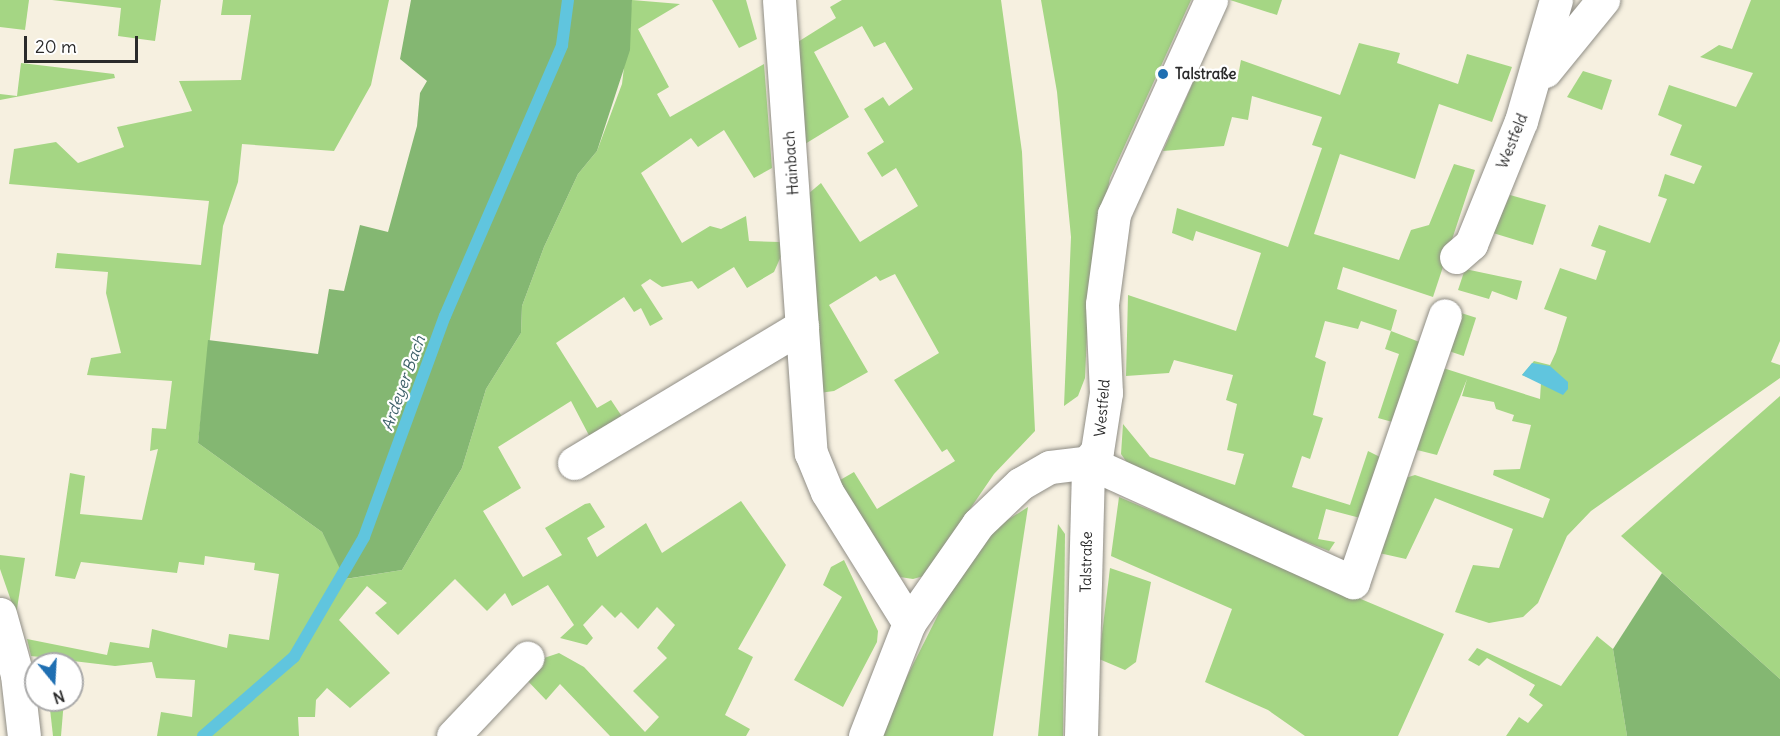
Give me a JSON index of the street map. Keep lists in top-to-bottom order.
{
  "streets": {
    "street": ["Westfeld", "Hainbach", "Talstraße"]
  },
  "crossings": [
    ["Westfeld", "Talstraße"]
  ],
  "water": ["Ardeyer Bach"],
  "places": ["Talstraße"],
  "scale_bar": "20 m",
  "north": "bottom"
}
